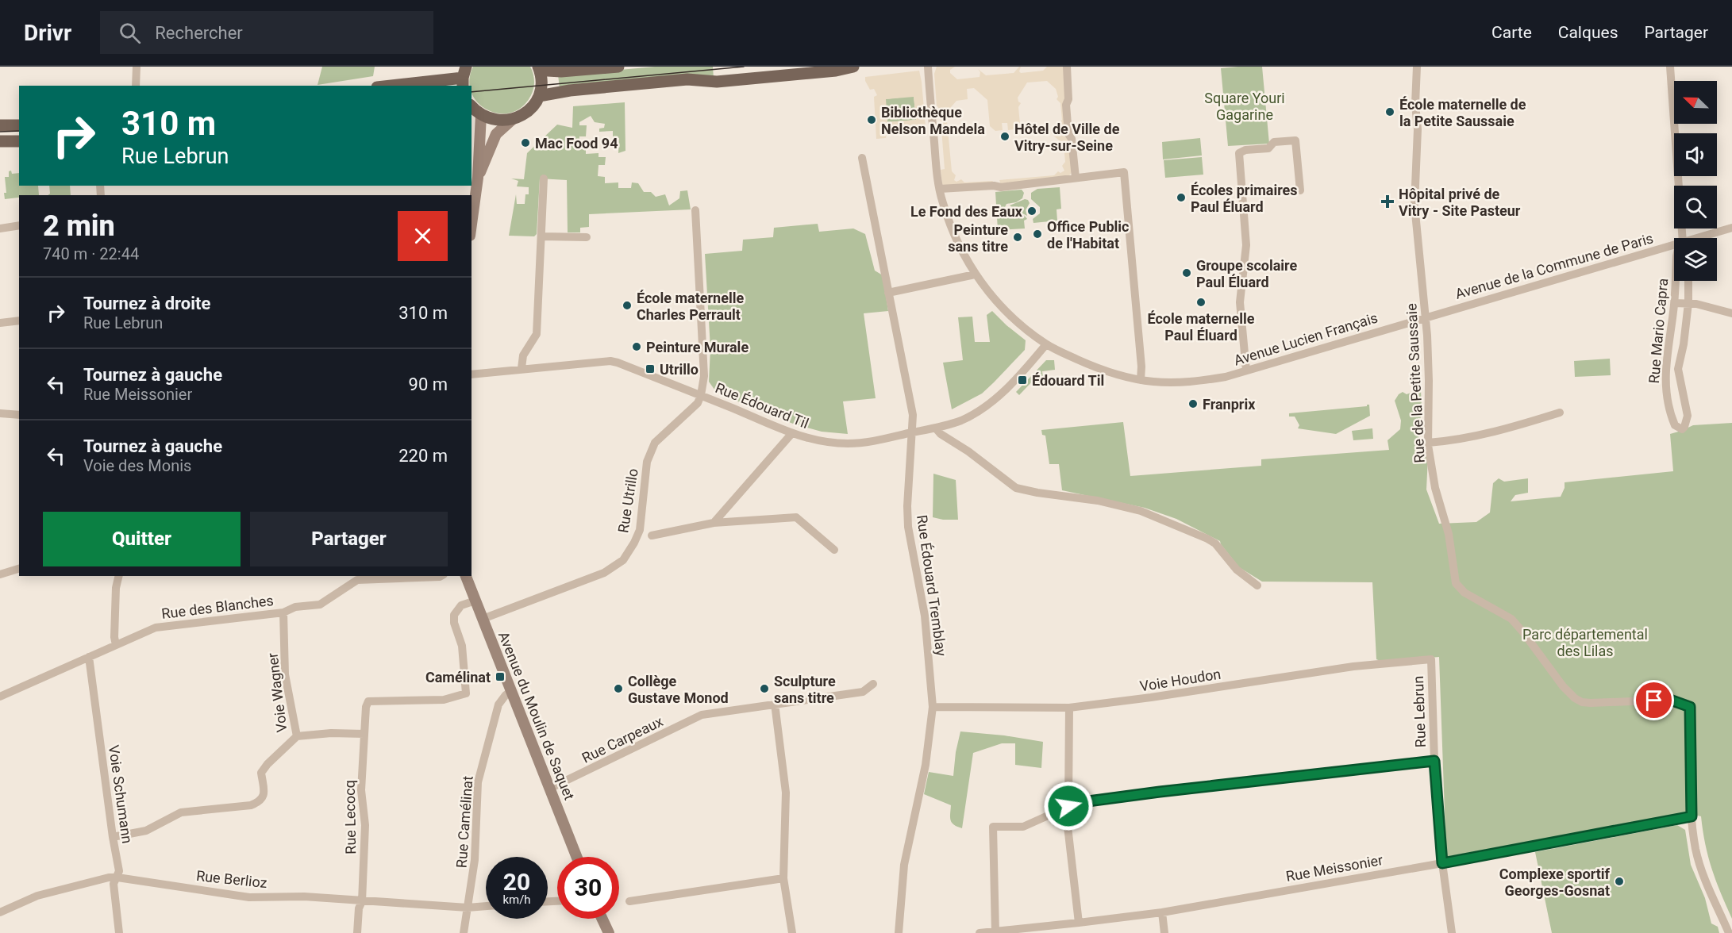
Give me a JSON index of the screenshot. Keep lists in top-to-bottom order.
{
  "streets": {
    "main road": ["Avenue du Moulin de Saquet"],
    "street": [
      "Avenue de la Commune de Paris",
      "Rue Mario Capra",
      "Avenue Lucien Français",
      "Rue de la Petite Saussaie",
      "Rue Édouard Til",
      "Rue Utrillo",
      "Rue Édouard Tremblay",
      "Rue des Blanches",
      "Voie Houdon",
      "Voie Wagner",
      "Rue Lebrun",
      "Rue Carpeaux",
      "Voie Schumann",
      "Rue Lecocq",
      "Rue Camélinat",
      "Rue Meissonier",
      "Rue Berlioz"
    ]
  },
  "crossings": [
    ["Avenue de la Commune de Paris", "Avenue Lucien Français"],
    ["Avenue de la Commune de Paris", "Rue de la Petite Saussaie"],
    ["Avenue Lucien Français", "Rue Édouard Til"],
    ["Rue de la Petite Saussaie", "Rue Meissonier"],
    ["Rue Édouard Til", "Rue Utrillo"],
    ["Rue Édouard Til", "Rue Édouard Tremblay"],
    ["Rue Utrillo", "Avenue du Moulin de Saquet"],
    ["Rue Édouard Tremblay", "Voie Houdon"],
    ["Rue des Blanches", "Voie Wagner"],
    ["Rue des Blanches", "Voie Schumann"],
    ["Voie Houdon", "Rue Lebrun"],
    ["Voie Wagner", "Voie Schumann"],
    ["Rue Lebrun", "Rue Meissonier"],
    ["Avenue du Moulin de Saquet", "Rue Carpeaux"],
    ["Avenue du Moulin de Saquet", "Rue Lecocq"],
    ["Avenue du Moulin de Saquet", "Rue Camélinat"],
    ["Voie Schumann", "Rue Berlioz"],
    ["Rue Lecocq", "Rue Berlioz"],
    ["Rue Camélinat", "Rue Berlioz"]
  ],
  "parks": ["Square Youri Gagarine", "Parc départemental des Lilas"],
  "places": {
    "other": [
      "École maternelle de la Petite Saussaie",
      "Bibliothèque Nelson Mandela",
      "Hôtel de Ville de Vitry-sur-Seine",
      "Mac Food 94",
      "Écoles primaires Paul Éluard",
      "Le Fond des Eaux",
      "Office Public de l'Habitat",
      "Peinture sans titre",
      "Groupe scolaire Paul Éluard",
      "École maternelle Paul Éluard",
      "École maternelle Charles Perrault",
      "Peinture Murale",
      "Franprix",
      "Collège Gustave Monod",
      "Sculpture sans titre",
      "Complexe sportif Georges-Gosnat"
    ],
    "health": ["Hôpital privé de Vitry - Site Pasteur"],
    "transit": ["Utrillo", "Édouard Til", "Camélinat"]
  },
  "north": "top left",
  "page": {
    "header": "Drivr",
    "search": "Rechercher",
    "nav": ["Carte", "Calques", "Partager"],
    "turn": ["310 m", "Rue Lebrun"],
    "heading": ["2 min", "740 m · 22:44"],
    "list": [
      {
        "name": "Tournez à droite",
        "note": "Rue Lebrun",
        "value": "310 m"
      },
      {
        "name": "Tournez à gauche",
        "note": "Rue Meissonier",
        "value": "90 m"
      },
      {
        "name": "Tournez à gauche",
        "note": "Voie des Monis",
        "value": "220 m"
      }
    ],
    "buttons": ["Quitter", "Partager"],
    "speed": "20 km/h",
    "limit": "30"
  }
}
